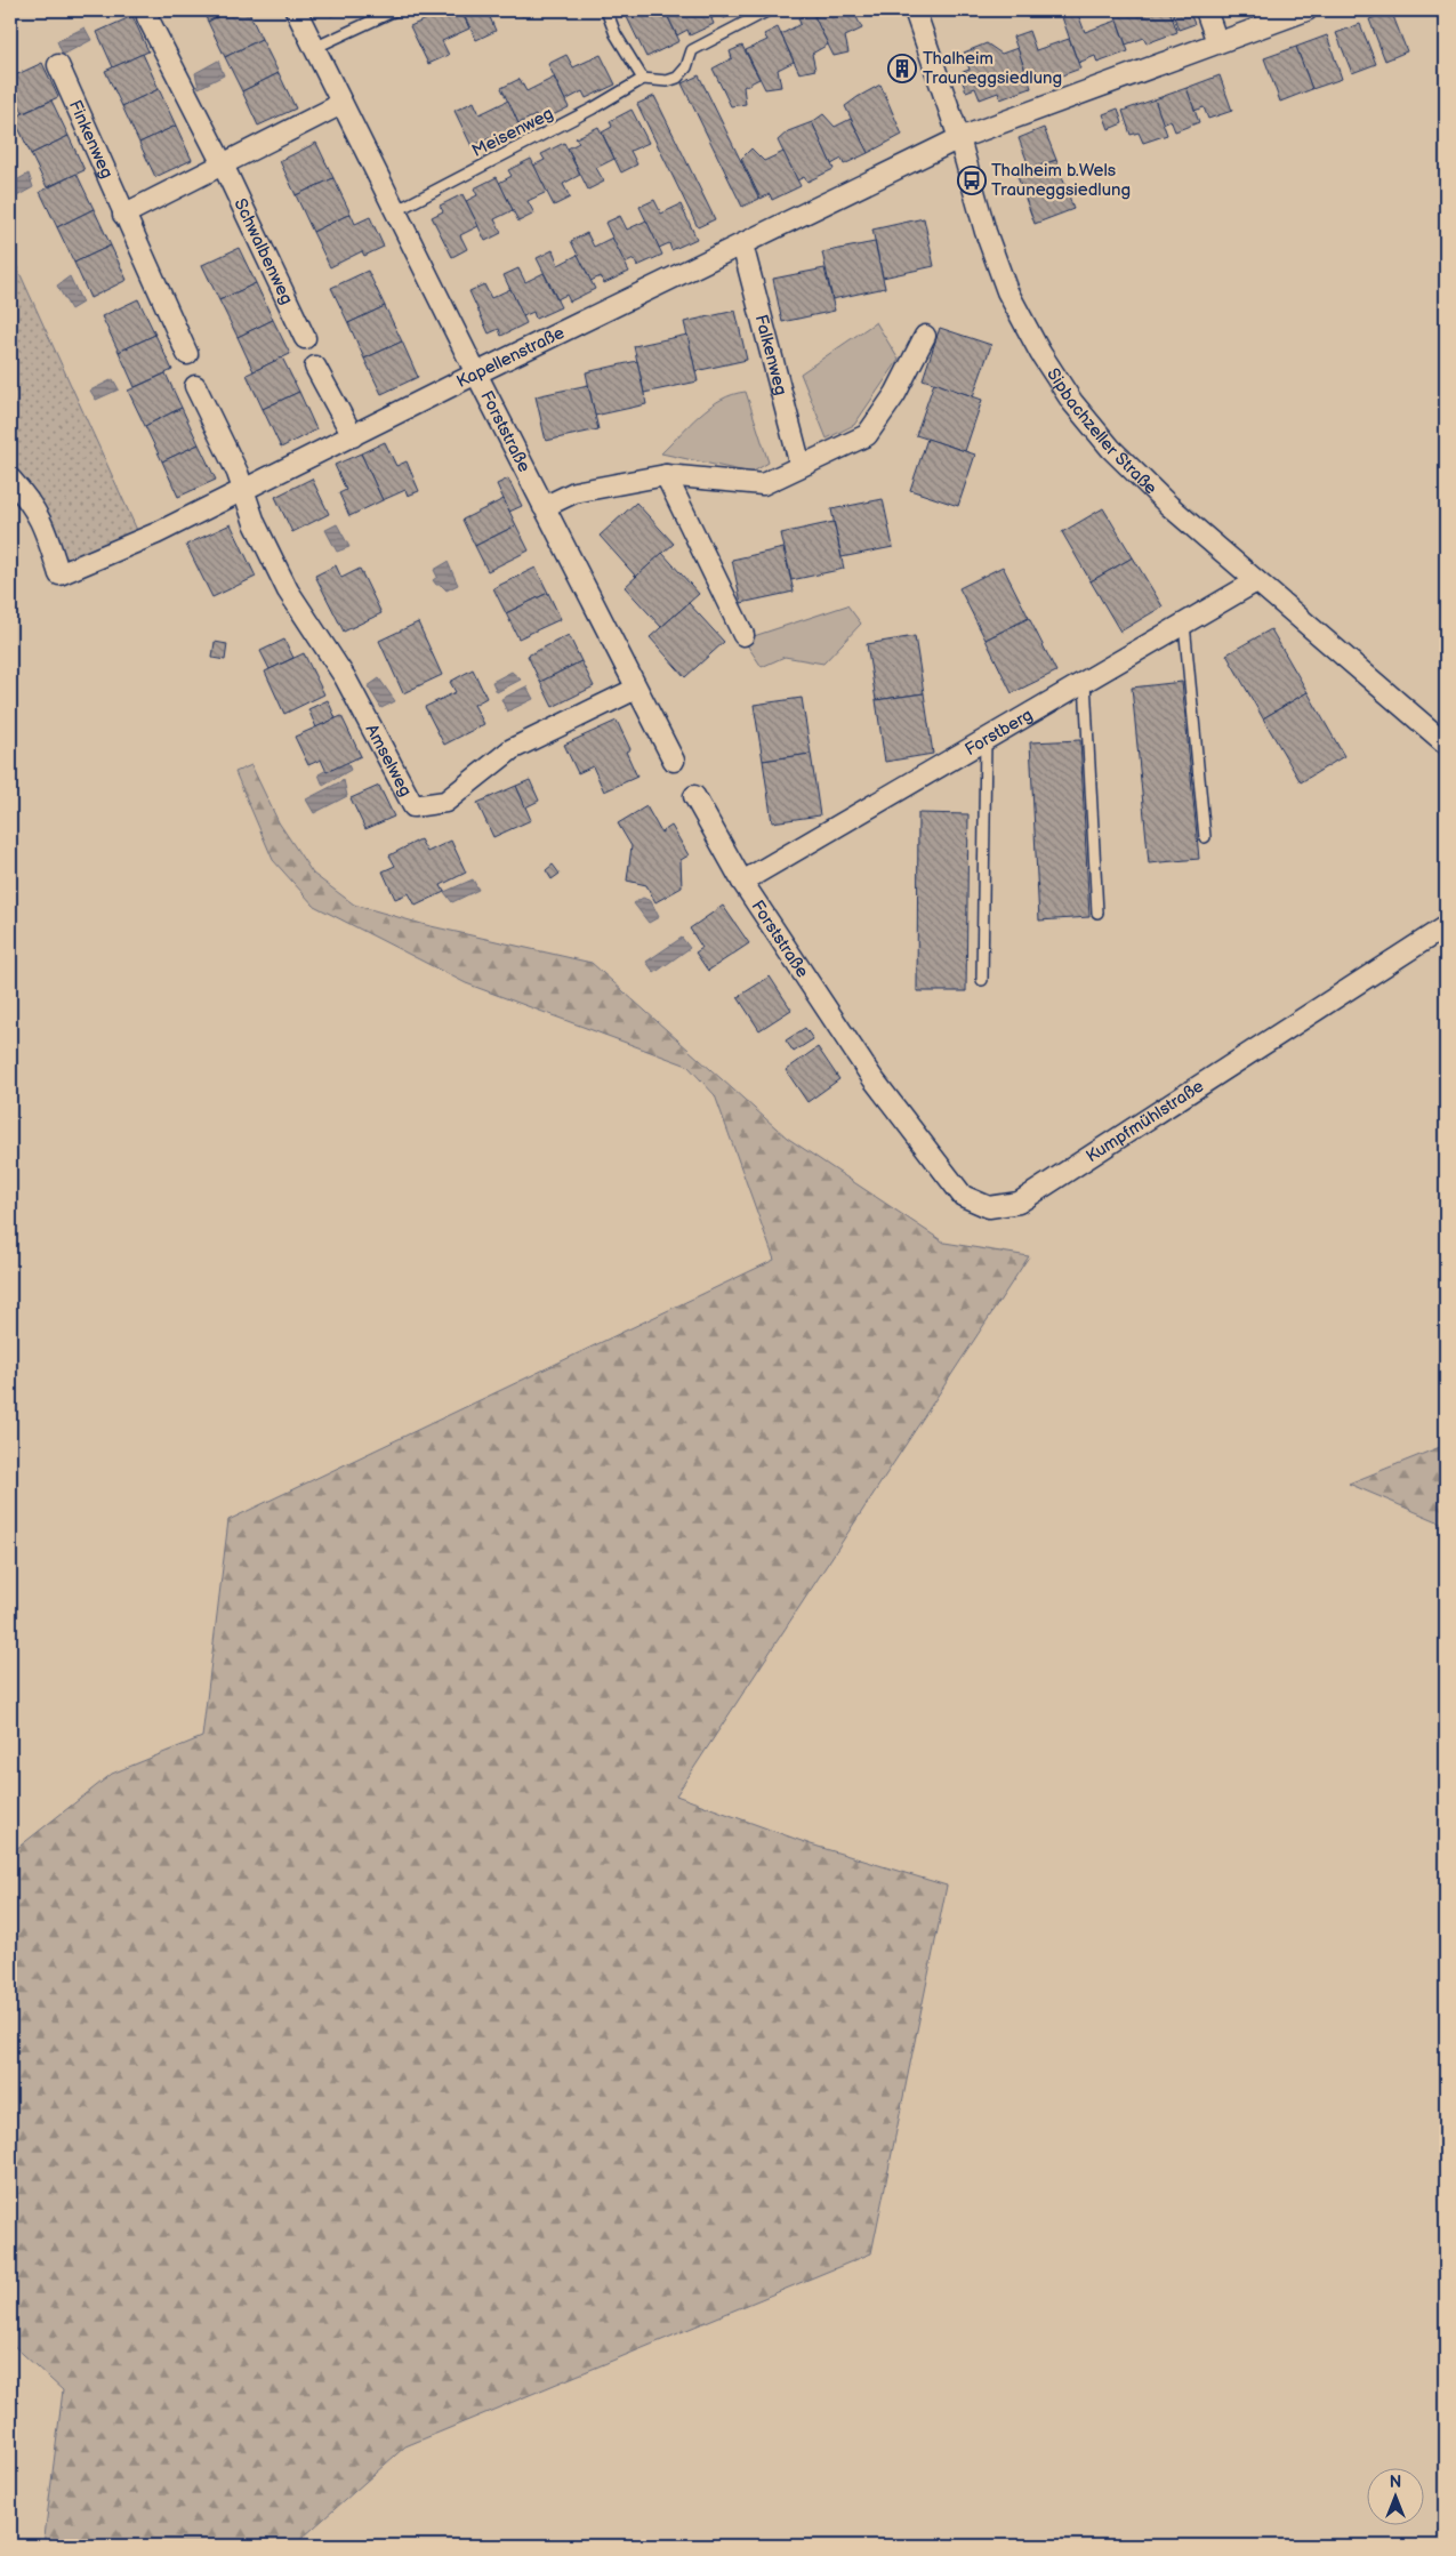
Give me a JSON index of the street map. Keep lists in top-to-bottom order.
{
  "streets": {
    "street": [
      "Finkenweg",
      "Schwalbenweg",
      "Falkenweg",
      "Kapellenstraße",
      "Sipbachzeller Straße",
      "Forststraße",
      "Forstberg",
      "Amselweg",
      "Kumpfmühlstraße"
    ],
    "lane": ["Meisenweg"]
  },
  "crossings": [
    ["Meisenweg", "Forststraße"],
    ["Falkenweg", "Kapellenstraße"],
    ["Kapellenstraße", "Sipbachzeller Straße"],
    ["Kapellenstraße", "Forststraße"],
    ["Kapellenstraße", "Amselweg"],
    ["Sipbachzeller Straße", "Forstberg"],
    ["Forststraße", "Forstberg"],
    ["Forststraße", "Amselweg"],
    ["Forststraße", "Kumpfmühlstraße"]
  ],
  "places": {
    "building": ["Thalheim Trauneggsiedlung"],
    "bus stop": ["Thalheim b.Wels Trauneggsiedlung"]
  },
  "north": "top"
}
